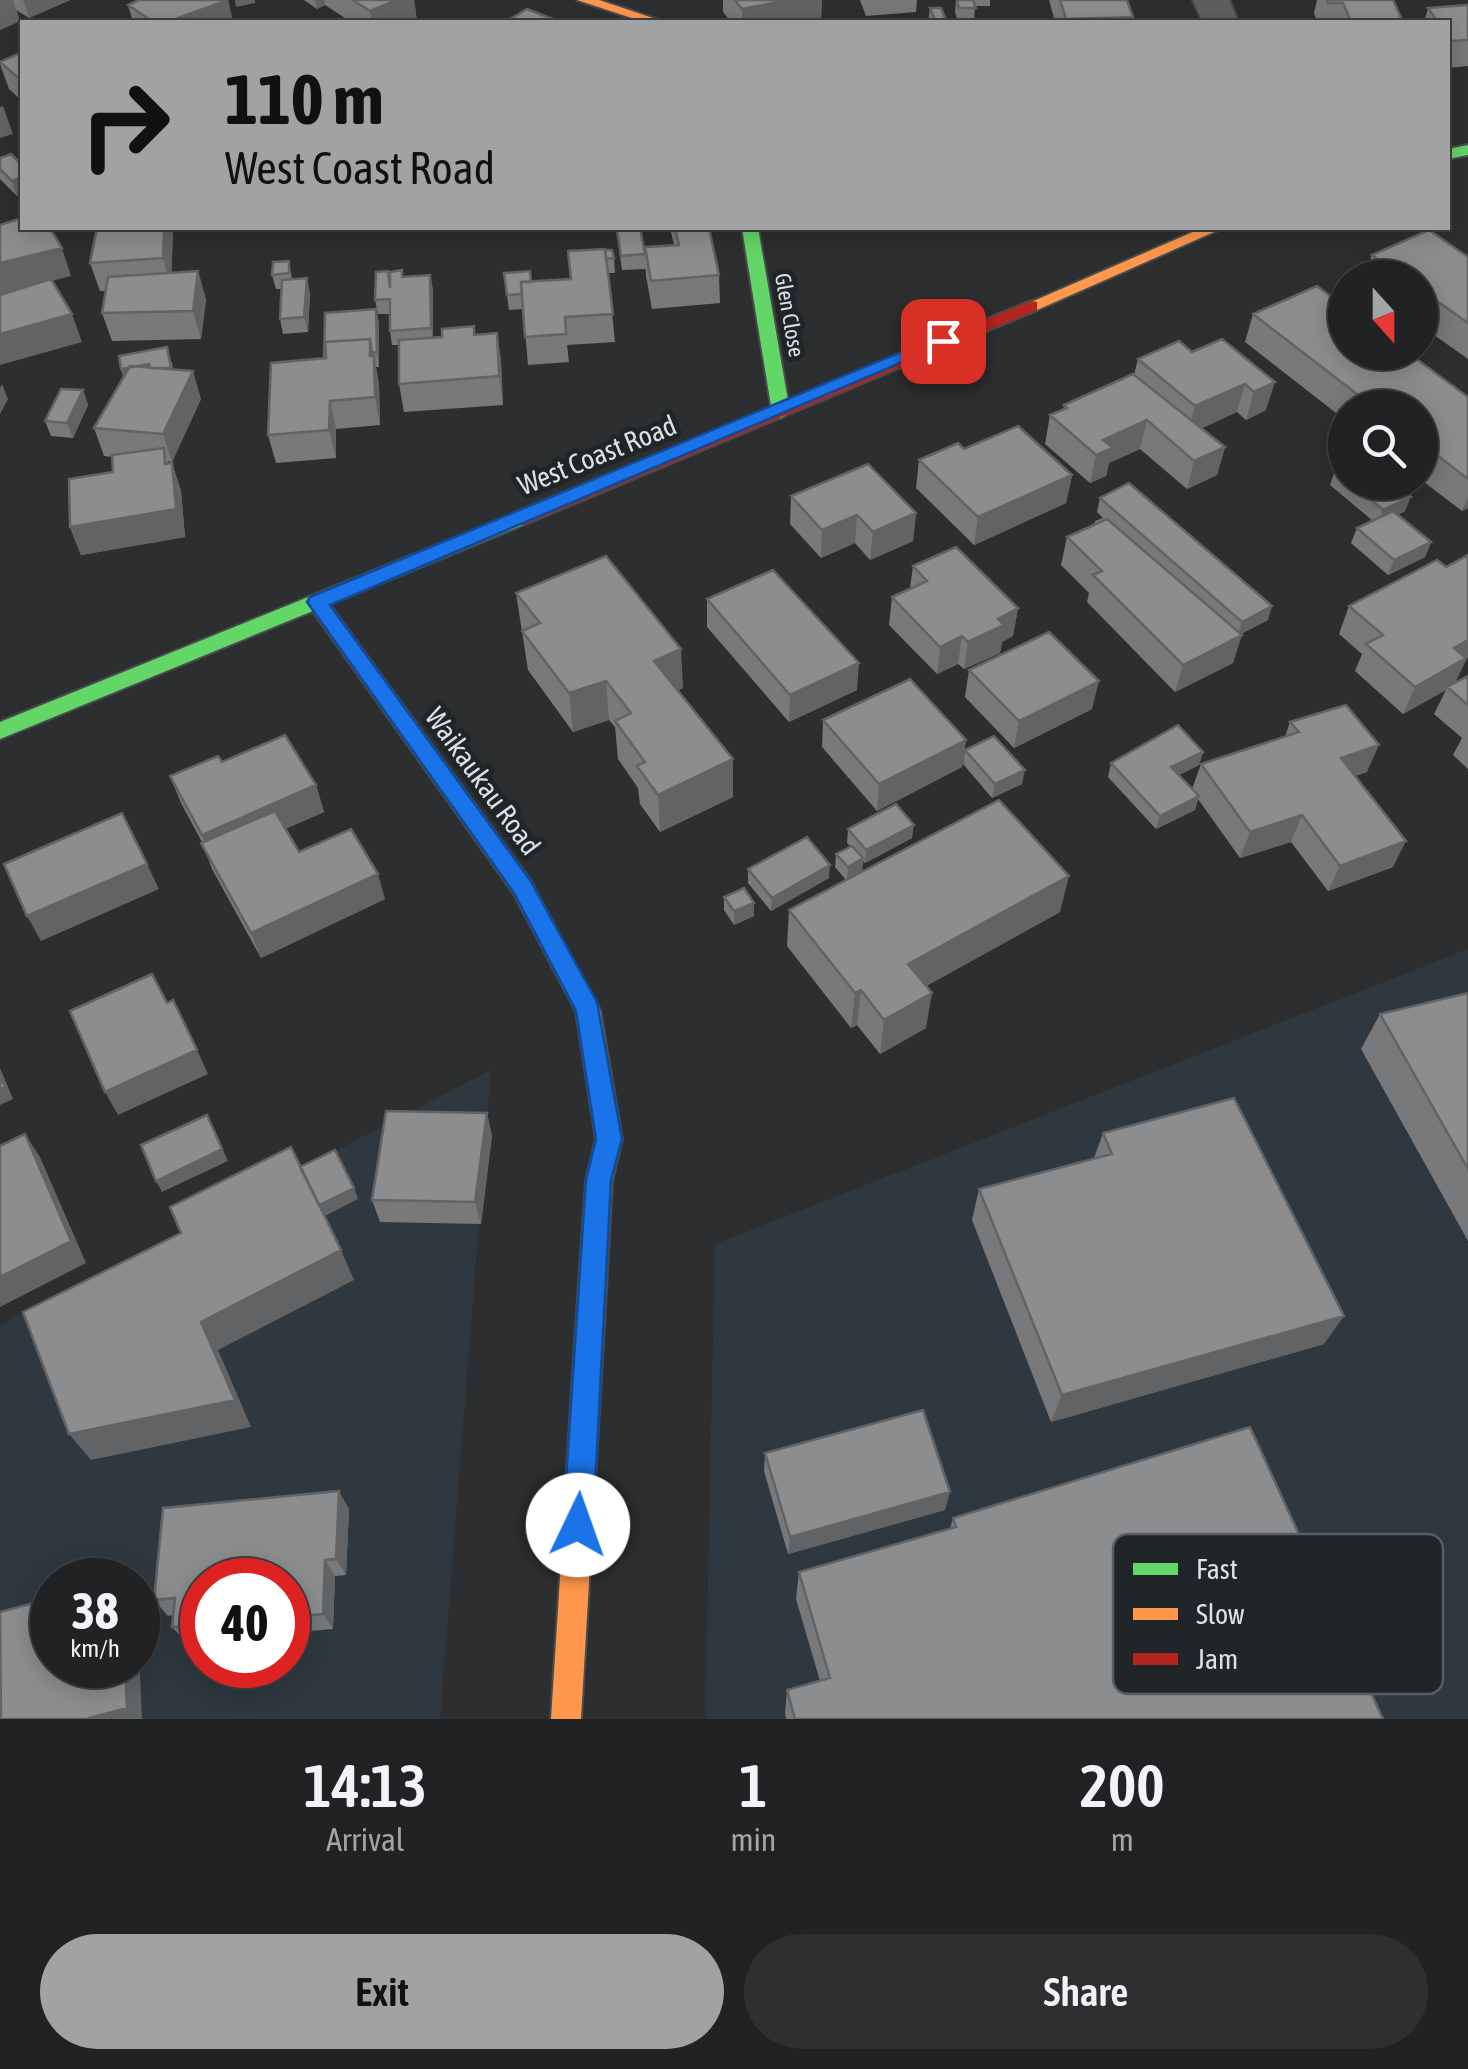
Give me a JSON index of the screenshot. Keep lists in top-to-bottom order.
{
  "streets": {
    "street": ["Glen Close", "West Coast Road", "Waikaukau Road"]
  },
  "crossings": [
    ["Glen Close", "West Coast Road"],
    ["West Coast Road", "Waikaukau Road"]
  ],
  "legend": ["Fast", "Slow", "Jam"],
  "north": "bottom",
  "page": {
    "turn": ["110 m", "West Coast Road"],
    "speed": "38 km/h",
    "limit": "40",
    "eta": [
      "14:13",
      "Arrival",
      "1",
      "min",
      "200",
      "m"
    ],
    "buttons": ["Exit", "Share"]
  }
}
